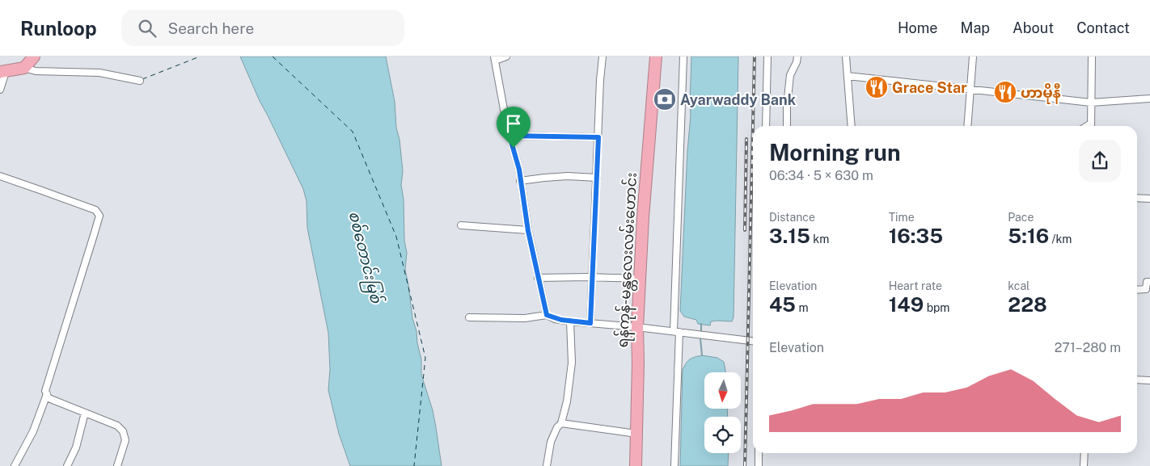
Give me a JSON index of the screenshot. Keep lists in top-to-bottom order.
{
  "streets": {
    "highway": ["ရန်ကုန်-မန္တလေးလမ်းဟောင်း"]
  },
  "water": ["စစ်တောင်းမြစ်"],
  "places": {
    "restaurant": ["Grace Star", "ဟာမိုနီ"],
    "bank": ["Ayarwaddy Bank"]
  },
  "north": "bottom",
  "page": {
    "header": "Runloop",
    "search": "Search here",
    "nav": [
      "Home",
      "Map",
      "About",
      "Contact"
    ],
    "heading": ["Morning run", "06:34 · 5 × 630 m"],
    "stats": [
      ["Distance", "3.15 km"],
      ["Time", "16:35"],
      ["Pace", "5:16 /km"],
      ["Elevation", "45 m"],
      ["Heart rate", "149 bpm"],
      ["kcal", "228"]
    ],
    "chart": ["Elevation", "271–280 m"]
  }
}
